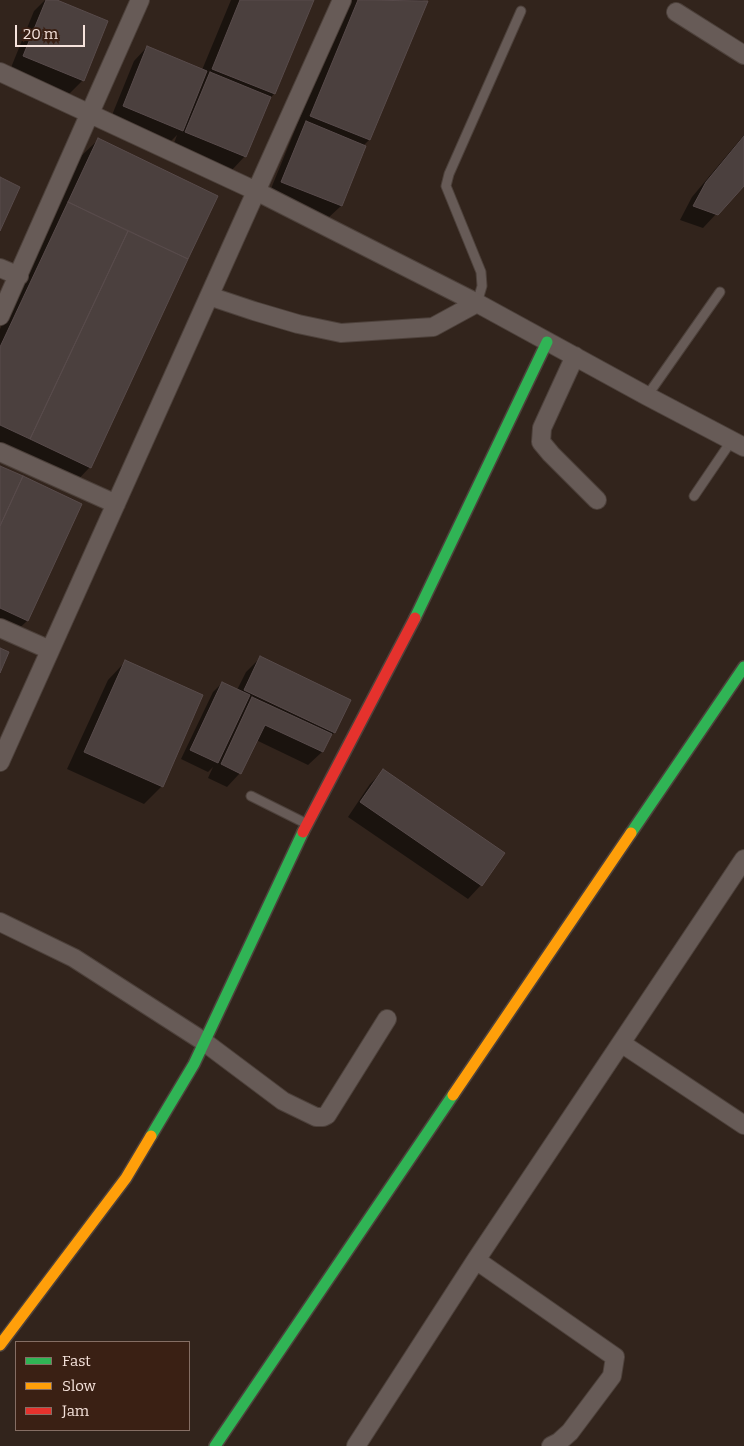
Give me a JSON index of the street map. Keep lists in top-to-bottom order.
{
  "legend": ["Fast", "Slow", "Jam"],
  "scale_bar": "20 m"
}
